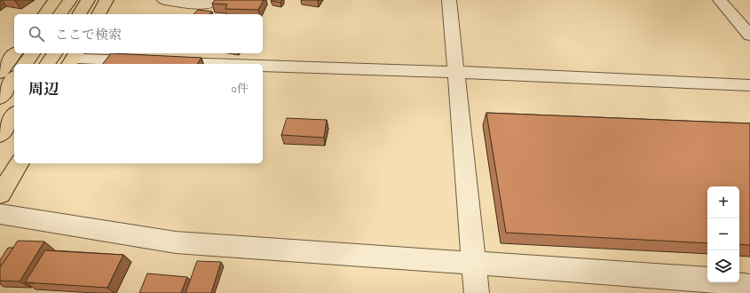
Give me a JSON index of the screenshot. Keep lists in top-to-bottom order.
{
  "page": {
    "search": "ここで検索",
    "heading": ["周辺", "0件"],
    "map_buttons": ["+", "−"]
  }
}
